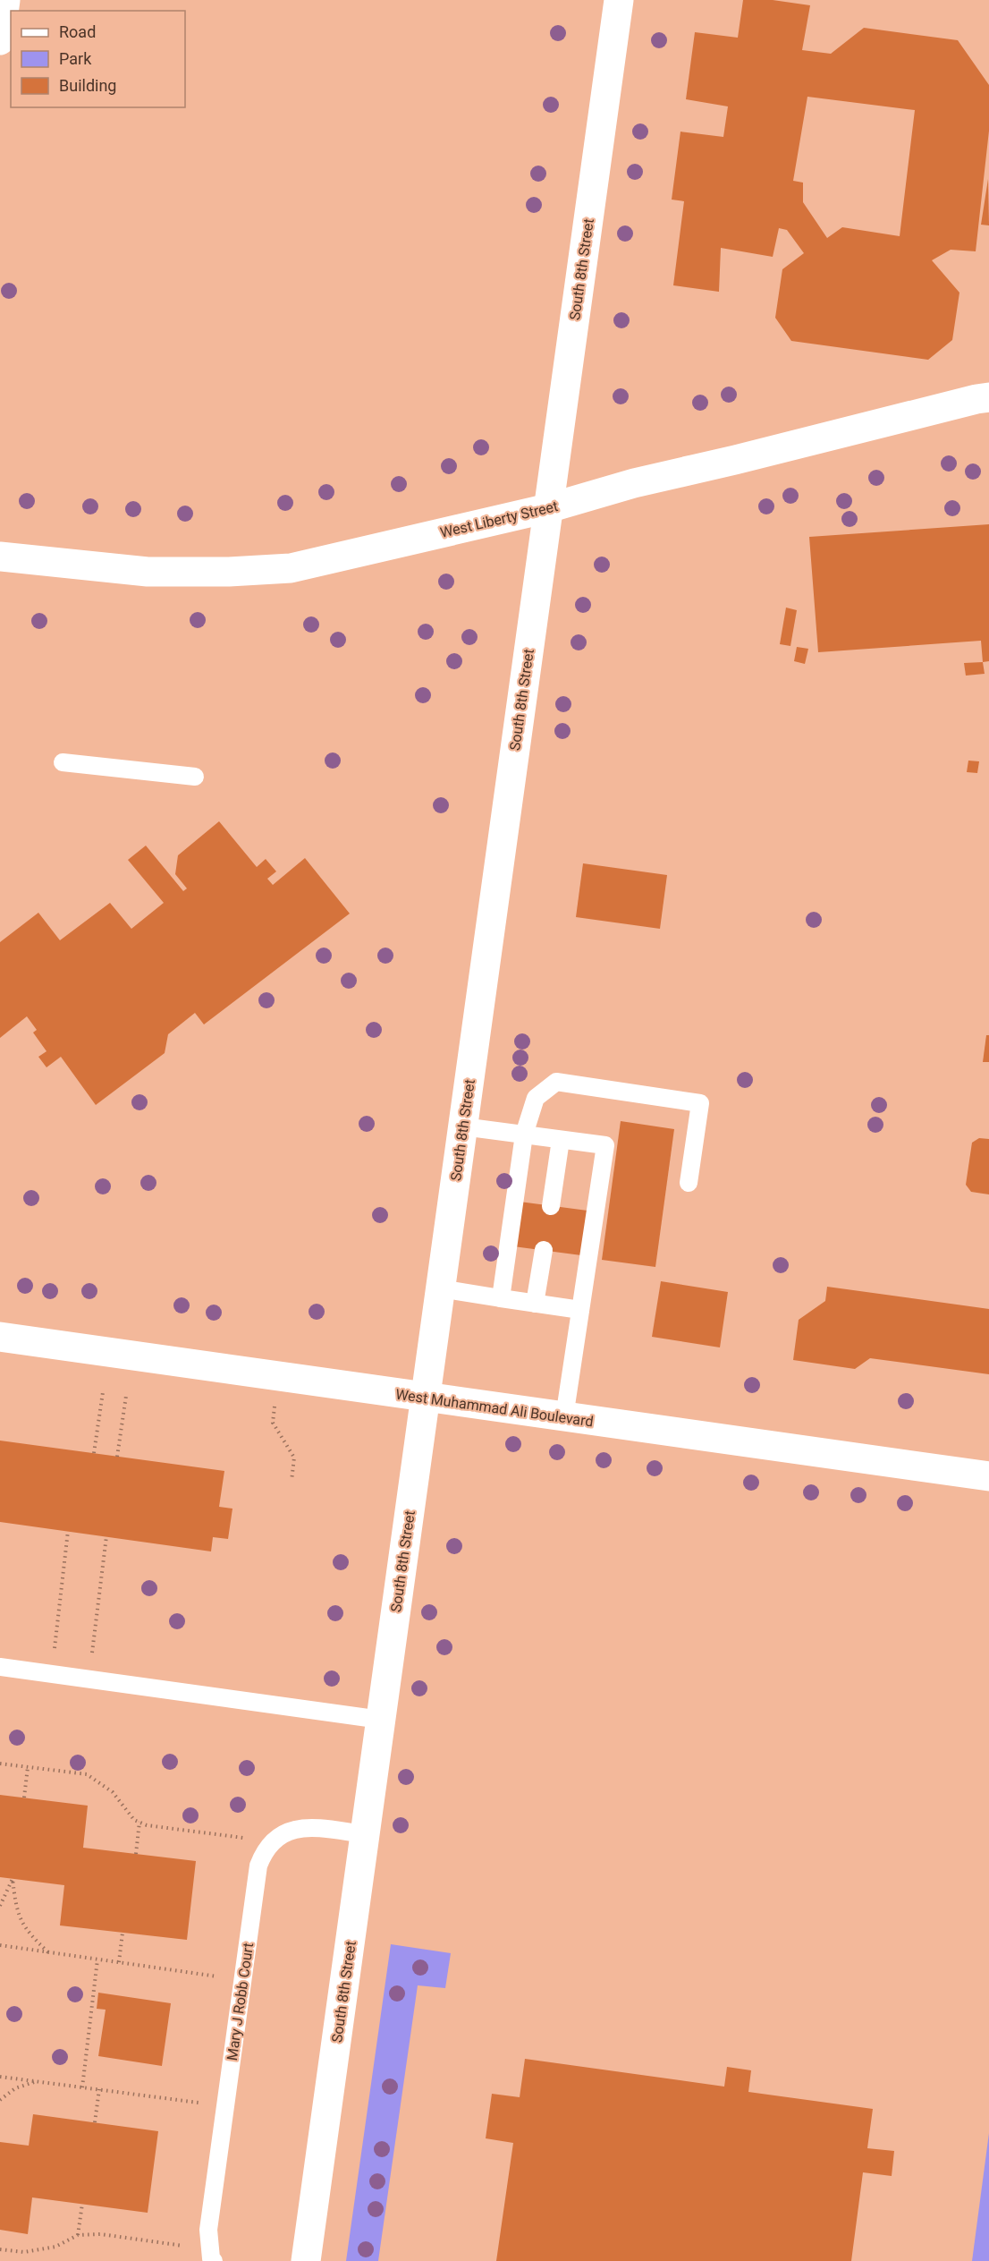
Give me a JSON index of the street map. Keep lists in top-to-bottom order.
{
  "streets": {
    "street": ["South 8th Street", "West Liberty Street", "West Muhammad Ali Boulevard"],
    "lane": ["Mary J Robb Court"]
  },
  "crossings": [
    ["South 8th Street", "West Liberty Street"],
    ["South 8th Street", "West Muhammad Ali Boulevard"]
  ],
  "legend": ["Road", "Park", "Building"]
}
